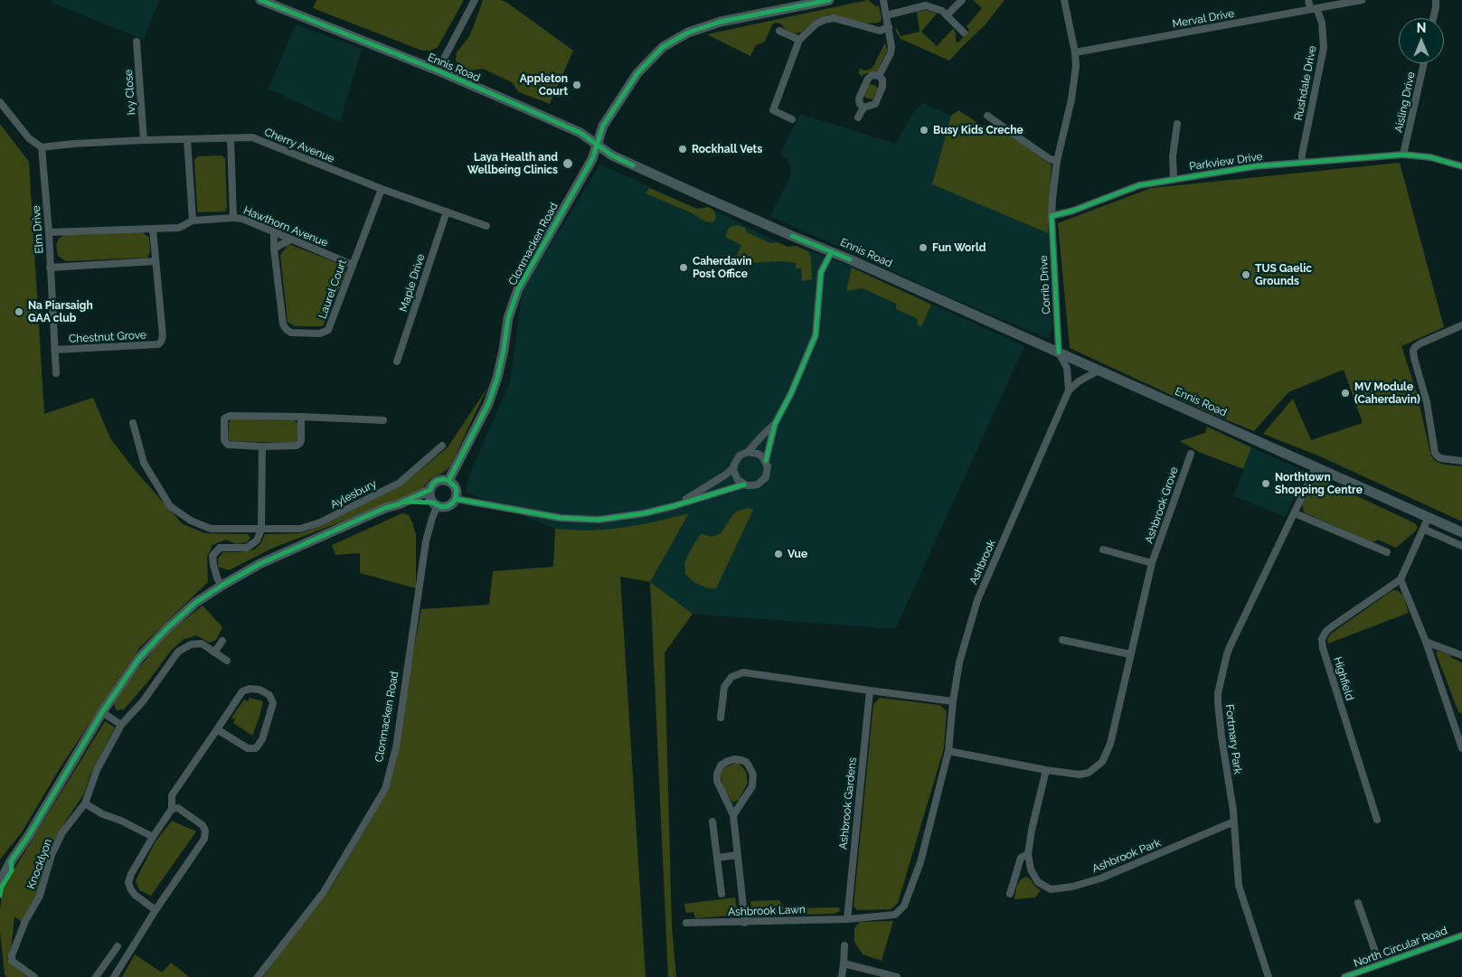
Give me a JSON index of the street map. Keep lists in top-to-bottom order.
{
  "streets": {
    "main road": ["Ennis Road", "Clonmacken Road"],
    "street": [
      "Merval Drive",
      "Rushdale Drive",
      "Ivy Close",
      "Aisling Drive",
      "Cherry Avenue",
      "Parkview Drive",
      "Hawthorn Avenue",
      "Elm Drive",
      "Maple Drive",
      "Corrib Drive",
      "Laurel Court",
      "Chestnut Grove",
      "Aylesbury",
      "Ashbrook Grove",
      "Ashbrook",
      "Highfield",
      "Fortmary Park",
      "Ashbrook Gardens",
      "Ashbrook Park",
      "Knocklyon",
      "Ashbrook Lawn",
      "North Circular Road"
    ]
  },
  "crossings": [
    ["Merval Drive", "Rushdale Drive"],
    ["Merval Drive", "Corrib Drive"],
    ["Ennis Road", "Clonmacken Road"],
    ["Ennis Road", "Corrib Drive"],
    ["Ennis Road", "Ashbrook"],
    ["Ennis Road", "Fortmary Park"],
    ["Rushdale Drive", "Parkview Drive"],
    ["Ivy Close", "Cherry Avenue"],
    ["Aisling Drive", "Parkview Drive"],
    ["Cherry Avenue", "Elm Drive"],
    ["Cherry Avenue", "Maple Drive"],
    ["Cherry Avenue", "Laurel Court"],
    ["Parkview Drive", "Corrib Drive"],
    ["Hawthorn Avenue", "Elm Drive"],
    ["Hawthorn Avenue", "Laurel Court"],
    ["Hawthorn Avenue", "Chestnut Grove"],
    ["Elm Drive", "Chestnut Grove"],
    ["Corrib Drive", "Ashbrook"],
    ["Ashbrook", "Ashbrook Gardens"],
    ["Ashbrook", "Ashbrook Lawn"],
    ["Fortmary Park", "Ashbrook Park"],
    ["Ashbrook Gardens", "Ashbrook Lawn"]
  ],
  "places": [
    "Appleton Court",
    "Busy Kids Creche",
    "Rockhall Vets",
    "Laya Health and Wellbeing Clinics",
    "Fun World",
    "Caherdavin Post Office",
    "TUS Gaelic Grounds",
    "Na Piarsaigh GAA club",
    "MV Module (Caherdavin)",
    "Northtown Shopping Centre",
    "Vue"
  ],
  "north": "top"
}
